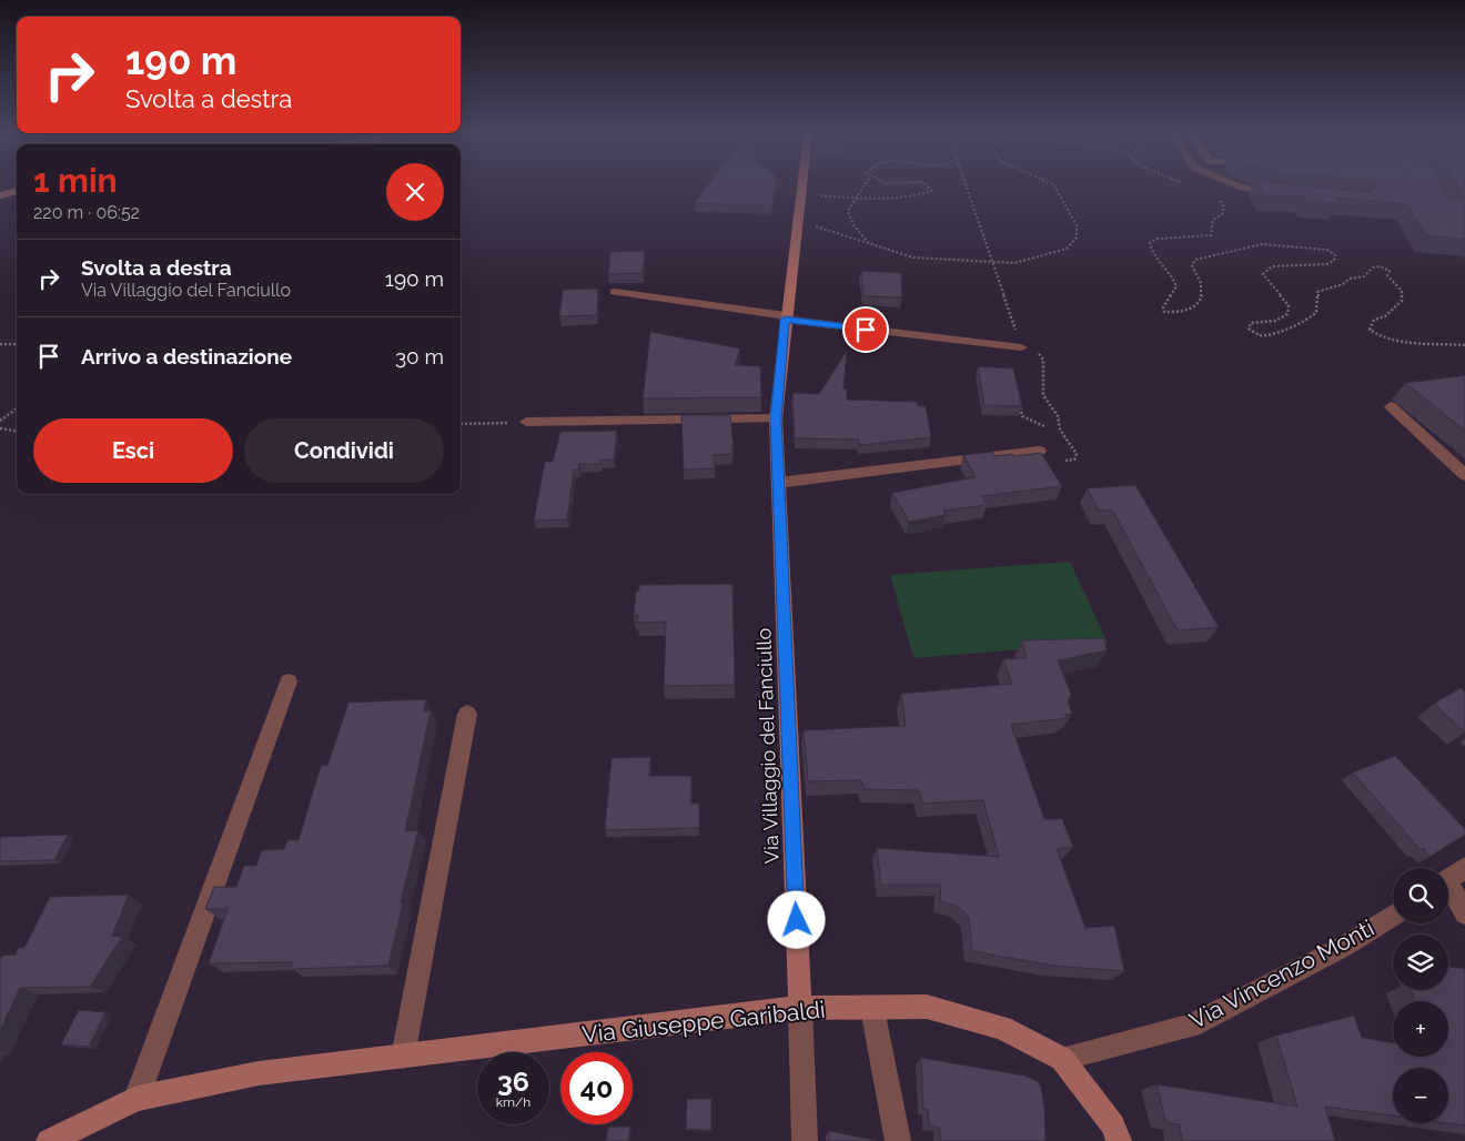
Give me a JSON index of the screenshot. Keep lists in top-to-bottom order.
{
  "streets": {
    "street": ["Via Villaggio del Fanciullo", "Via Vincenzo Monti", "Via Giuseppe Garibaldi"]
  },
  "crossings": [
    ["Via Villaggio del Fanciullo", "Via Giuseppe Garibaldi"],
    ["Via Vincenzo Monti", "Via Giuseppe Garibaldi"]
  ],
  "page": {
    "turn": ["190 m", "Svolta a destra"],
    "heading": ["1 min", "220 m · 06:52"],
    "list": [
      {
        "name": "Svolta a destra",
        "note": "Via Villaggio del Fanciullo",
        "value": "190 m"
      },
      {
        "name": "Arrivo a destinazione",
        "value": "30 m"
      }
    ],
    "buttons": ["Esci", "Condividi"],
    "map_buttons": ["+", "−"],
    "speed": "36 km/h",
    "limit": "40"
  }
}
